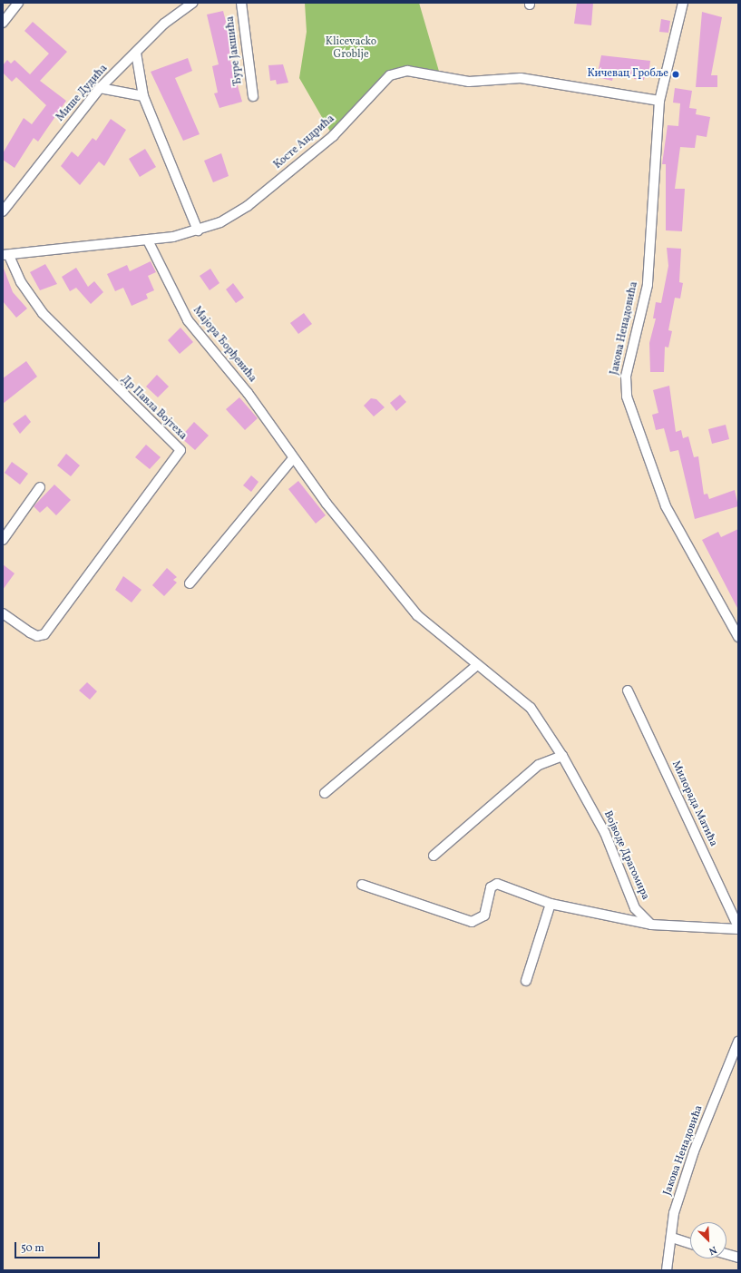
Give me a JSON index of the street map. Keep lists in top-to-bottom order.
{
  "streets": {
    "street": [
      "Ђуре Јакшића",
      "Мише Дудића",
      "Косте Андрића",
      "Јакова Ненадовића",
      "Мајора Ђорђевића",
      "Др Павла Војтеха",
      "Милорада Матића",
      "Војводе Драгомира"
    ]
  },
  "crossings": [
    ["Косте Андрића", "Јакова Ненадовића"],
    ["Косте Андрића", "Мајора Ђорђевића"],
    ["Косте Андрића", "Др Павла Војтеха"],
    ["Мајора Ђорђевића", "Војводе Драгомира"]
  ],
  "parks": ["Klicevacko Groblje"],
  "places": ["Кичевац Гробље"],
  "scale_bar": "50 m",
  "north": "bottom right"
}
